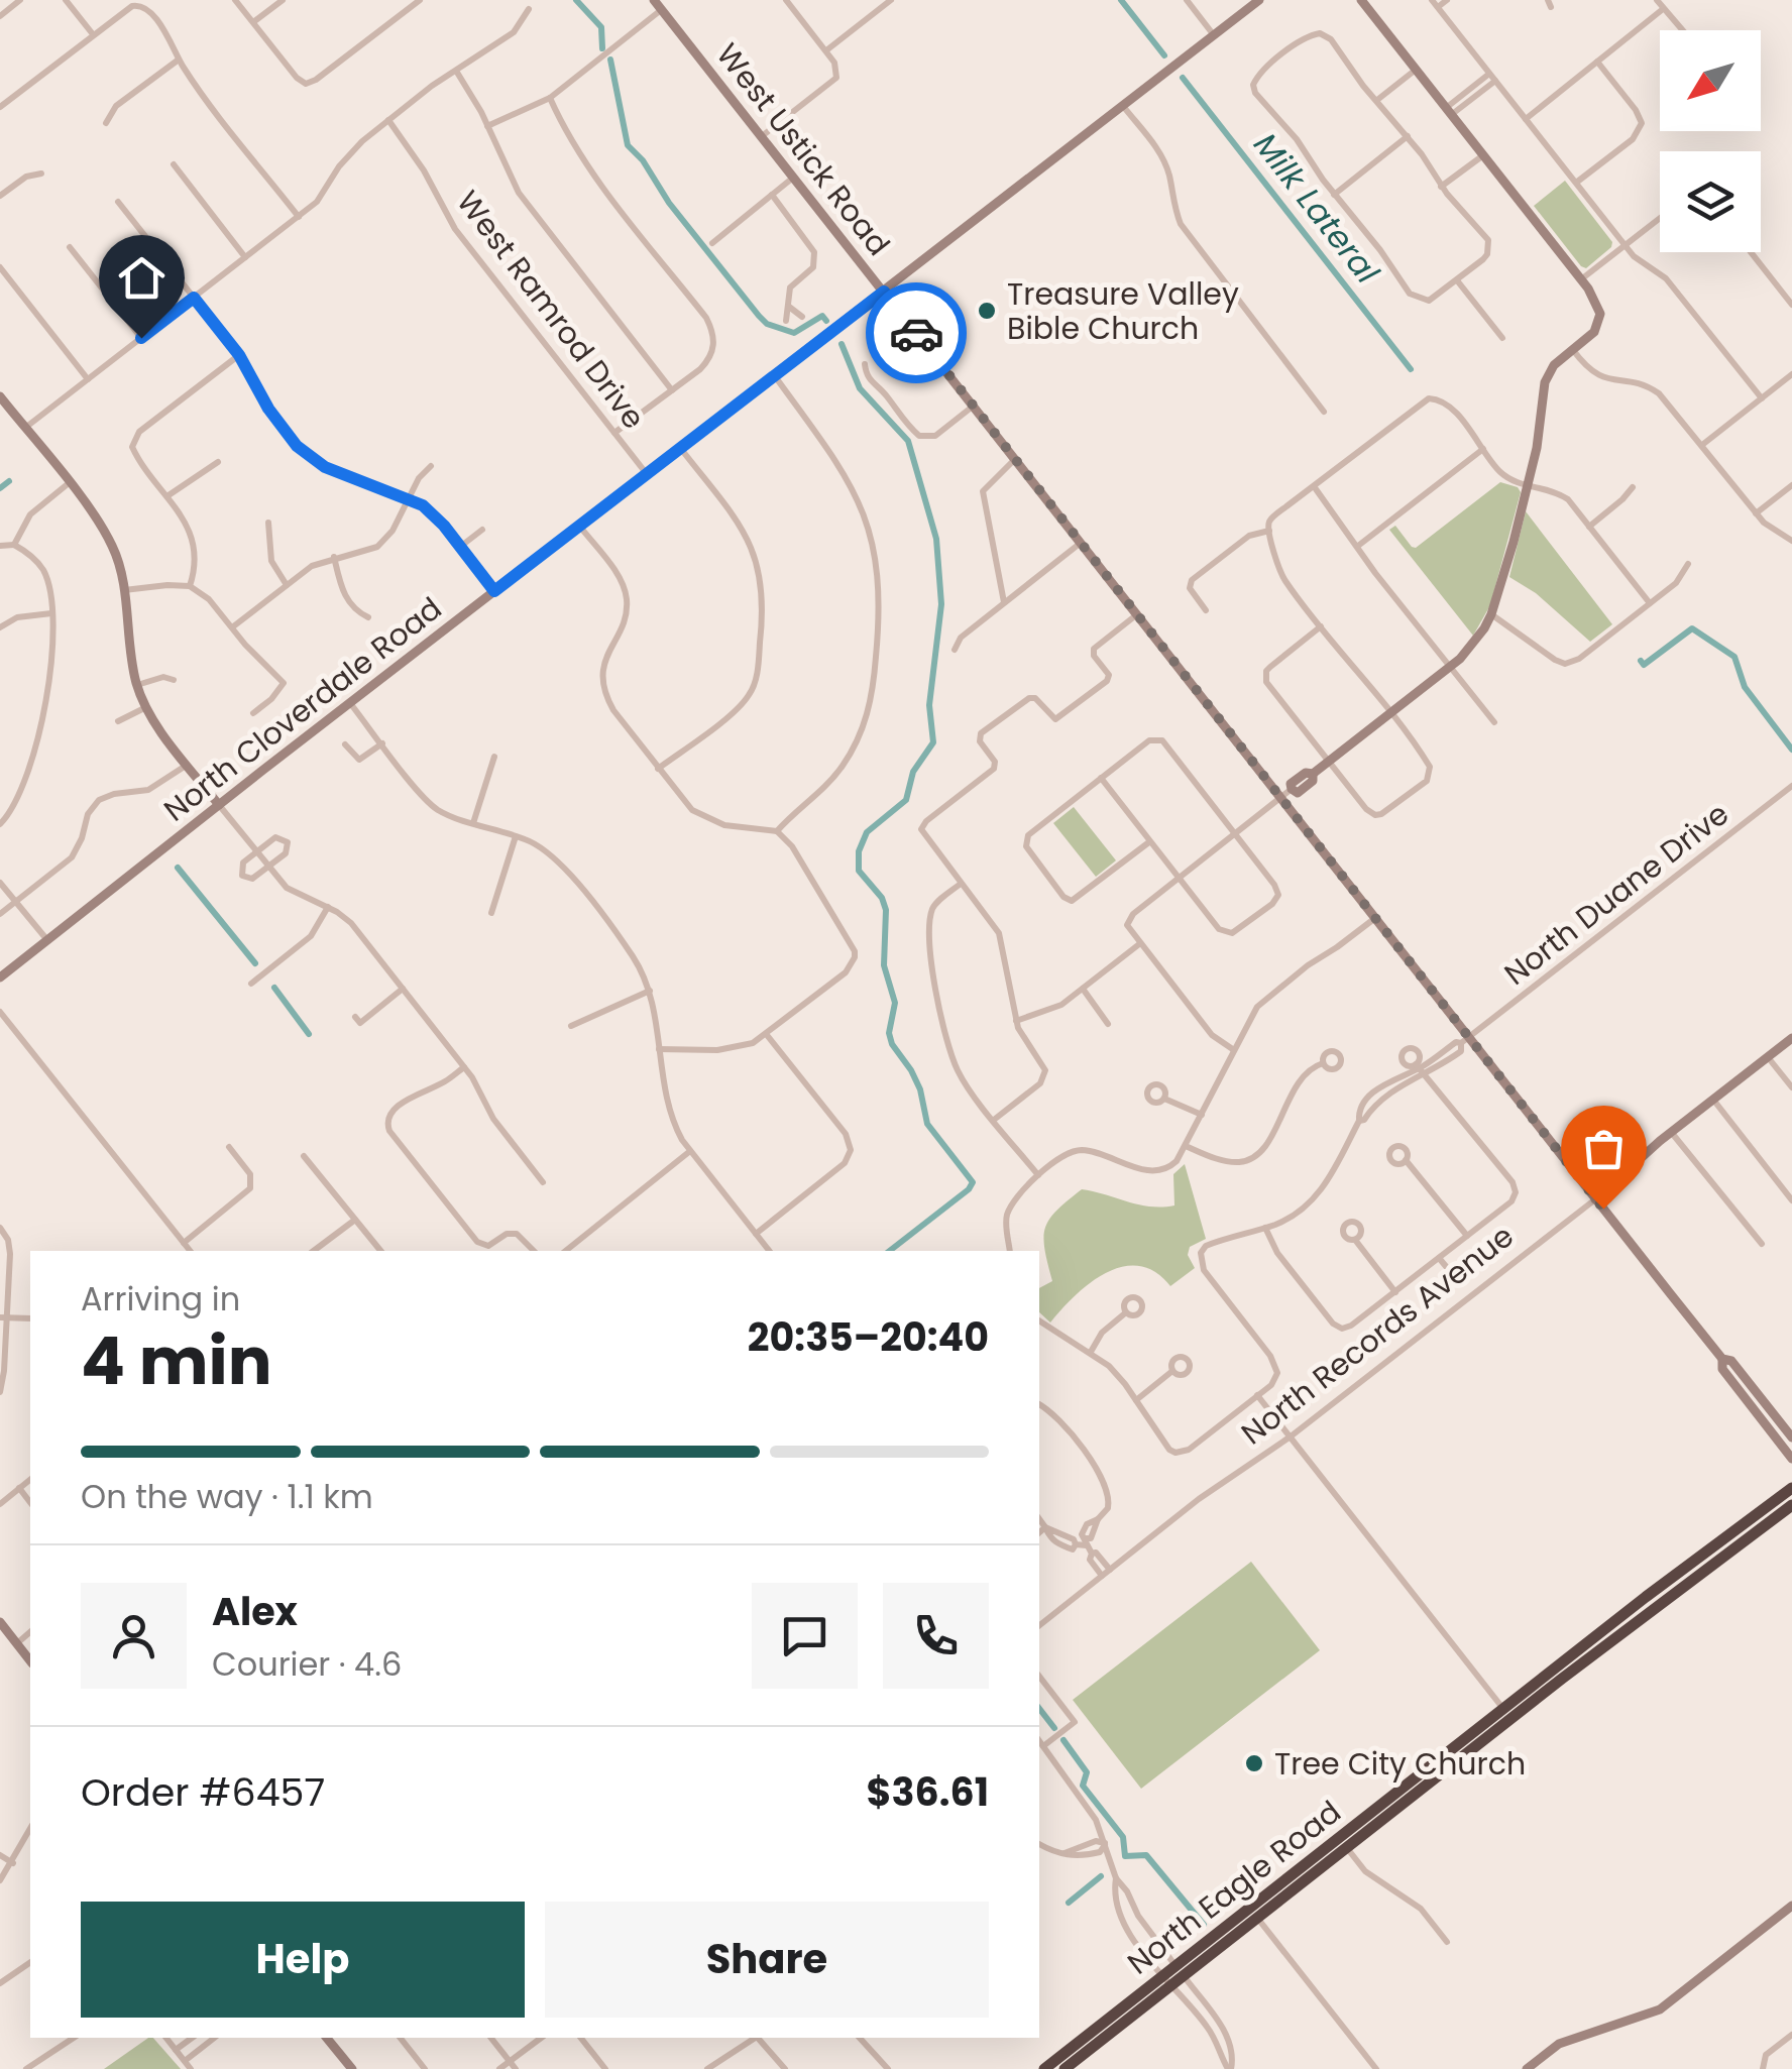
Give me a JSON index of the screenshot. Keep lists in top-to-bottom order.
{
  "streets": {
    "highway": ["North Eagle Road"],
    "main road": ["West Ustick Road", "North Cloverdale Road", "North Records Avenue"],
    "street": ["West Ramrod Drive", "North Duane Drive"]
  },
  "crossings": [
    ["West Ustick Road", "North Cloverdale Road"],
    ["West Ustick Road", "North Duane Drive"],
    ["West Ustick Road", "North Records Avenue"],
    ["West Ramrod Drive", "North Cloverdale Road"]
  ],
  "water": ["Milk Lateral"],
  "places": ["Treasure Valley Bible Church", "Tree City Church"],
  "north": "bottom left",
  "page": {
    "heading": ["4 min", "Arriving in", "20:35–20:40"],
    "panel": [
      "Alex",
      "Courier · 4.6",
      "Order #6457",
      "$36.61"
    ],
    "bar": "On the way · 1.1 km",
    "buttons": ["Help", "Share"]
  }
}
